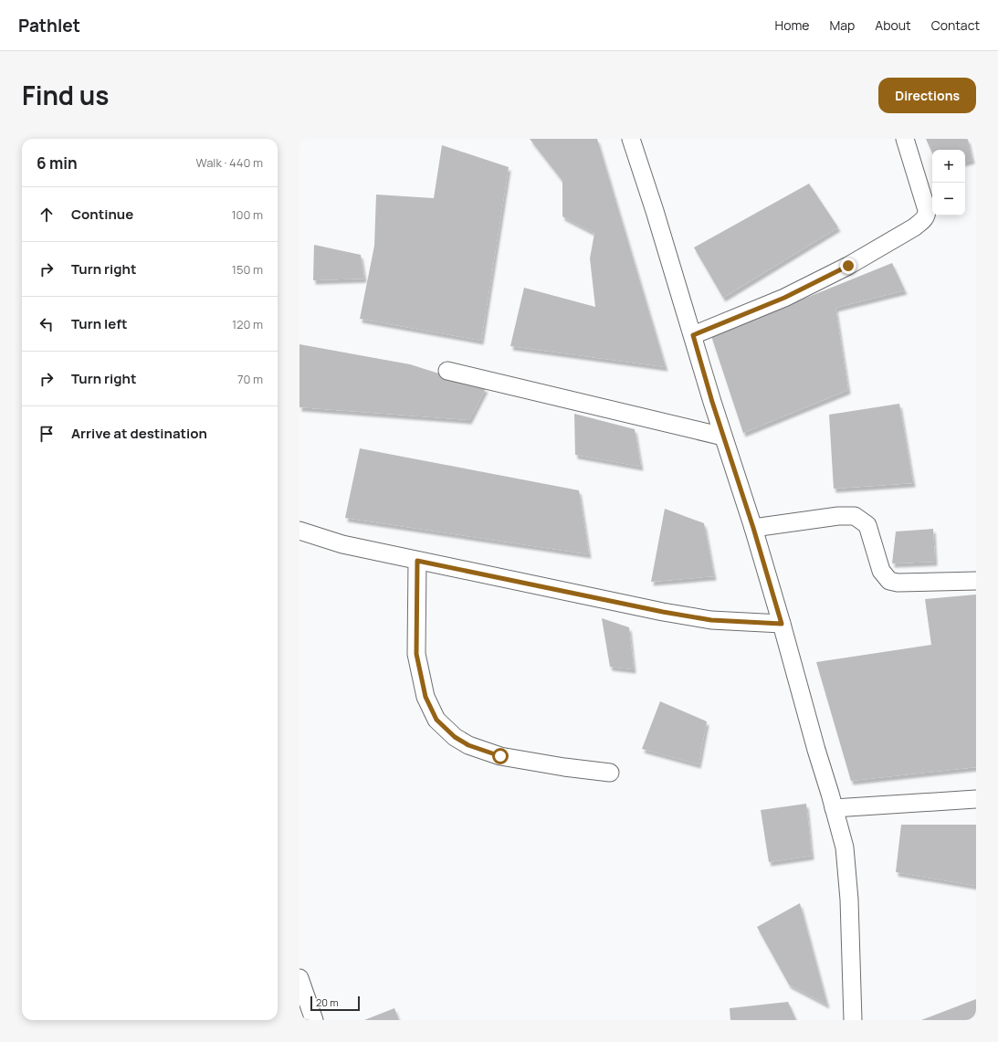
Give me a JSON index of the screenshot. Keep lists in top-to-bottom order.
{
  "scale_bar": "20 m",
  "page": {
    "header": "Pathlet",
    "nav": [
      "Home",
      "Map",
      "About",
      "Contact"
    ],
    "title": "Find us",
    "buttons": "Directions",
    "heading": ["6 min", "Walk · 440 m"],
    "map_buttons": ["+", "−"],
    "list": [
      ["Continue", "100 m"],
      ["Turn right", "150 m"],
      ["Turn left", "120 m"],
      ["Turn right", "70 m"],
      "Arrive at destination"
    ],
    "scale": "20 m"
  }
}
